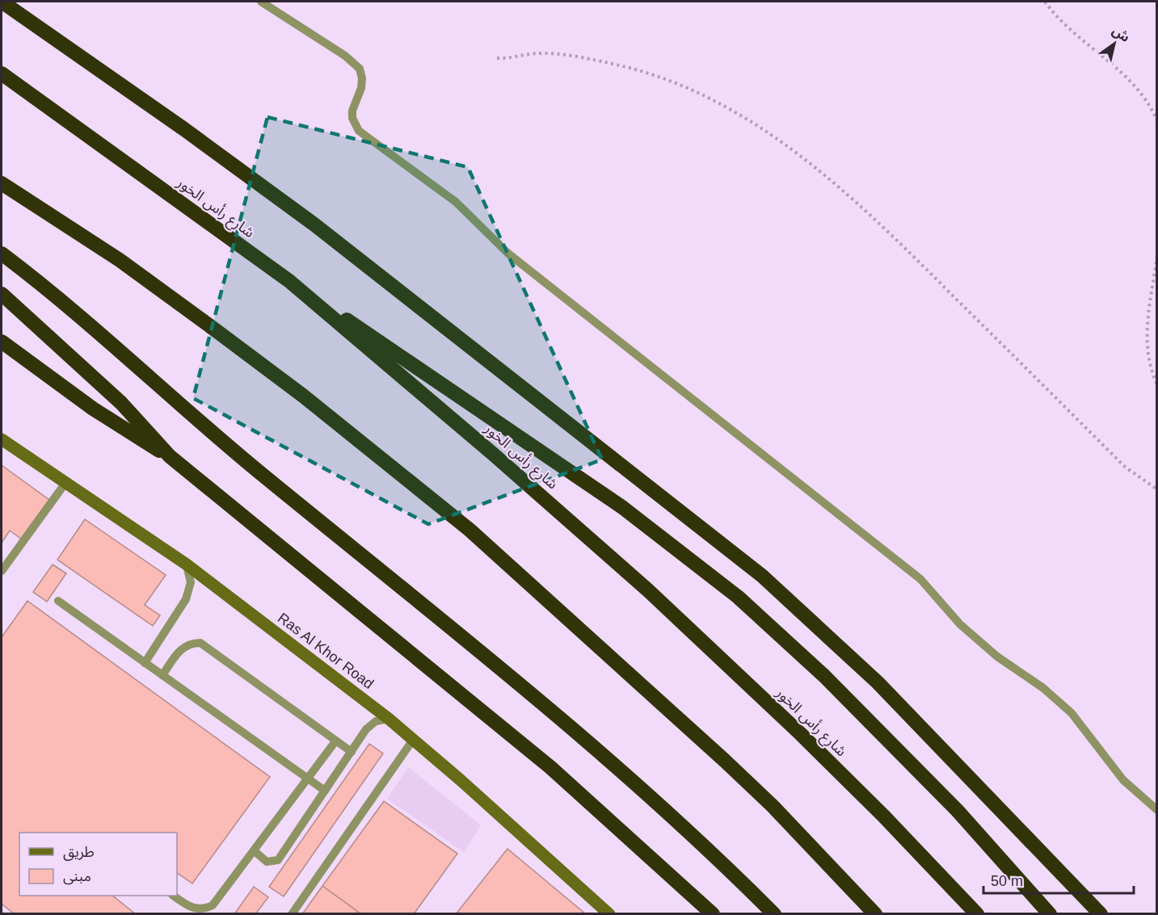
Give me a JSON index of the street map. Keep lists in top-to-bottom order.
{
  "streets": {
    "highway": ["شارع رأس الخور"],
    "street": ["Ras Al Khor Road"]
  },
  "legend": ["طريق", "مبنى"],
  "scale_bar": "50 m",
  "north": "top right"
}
